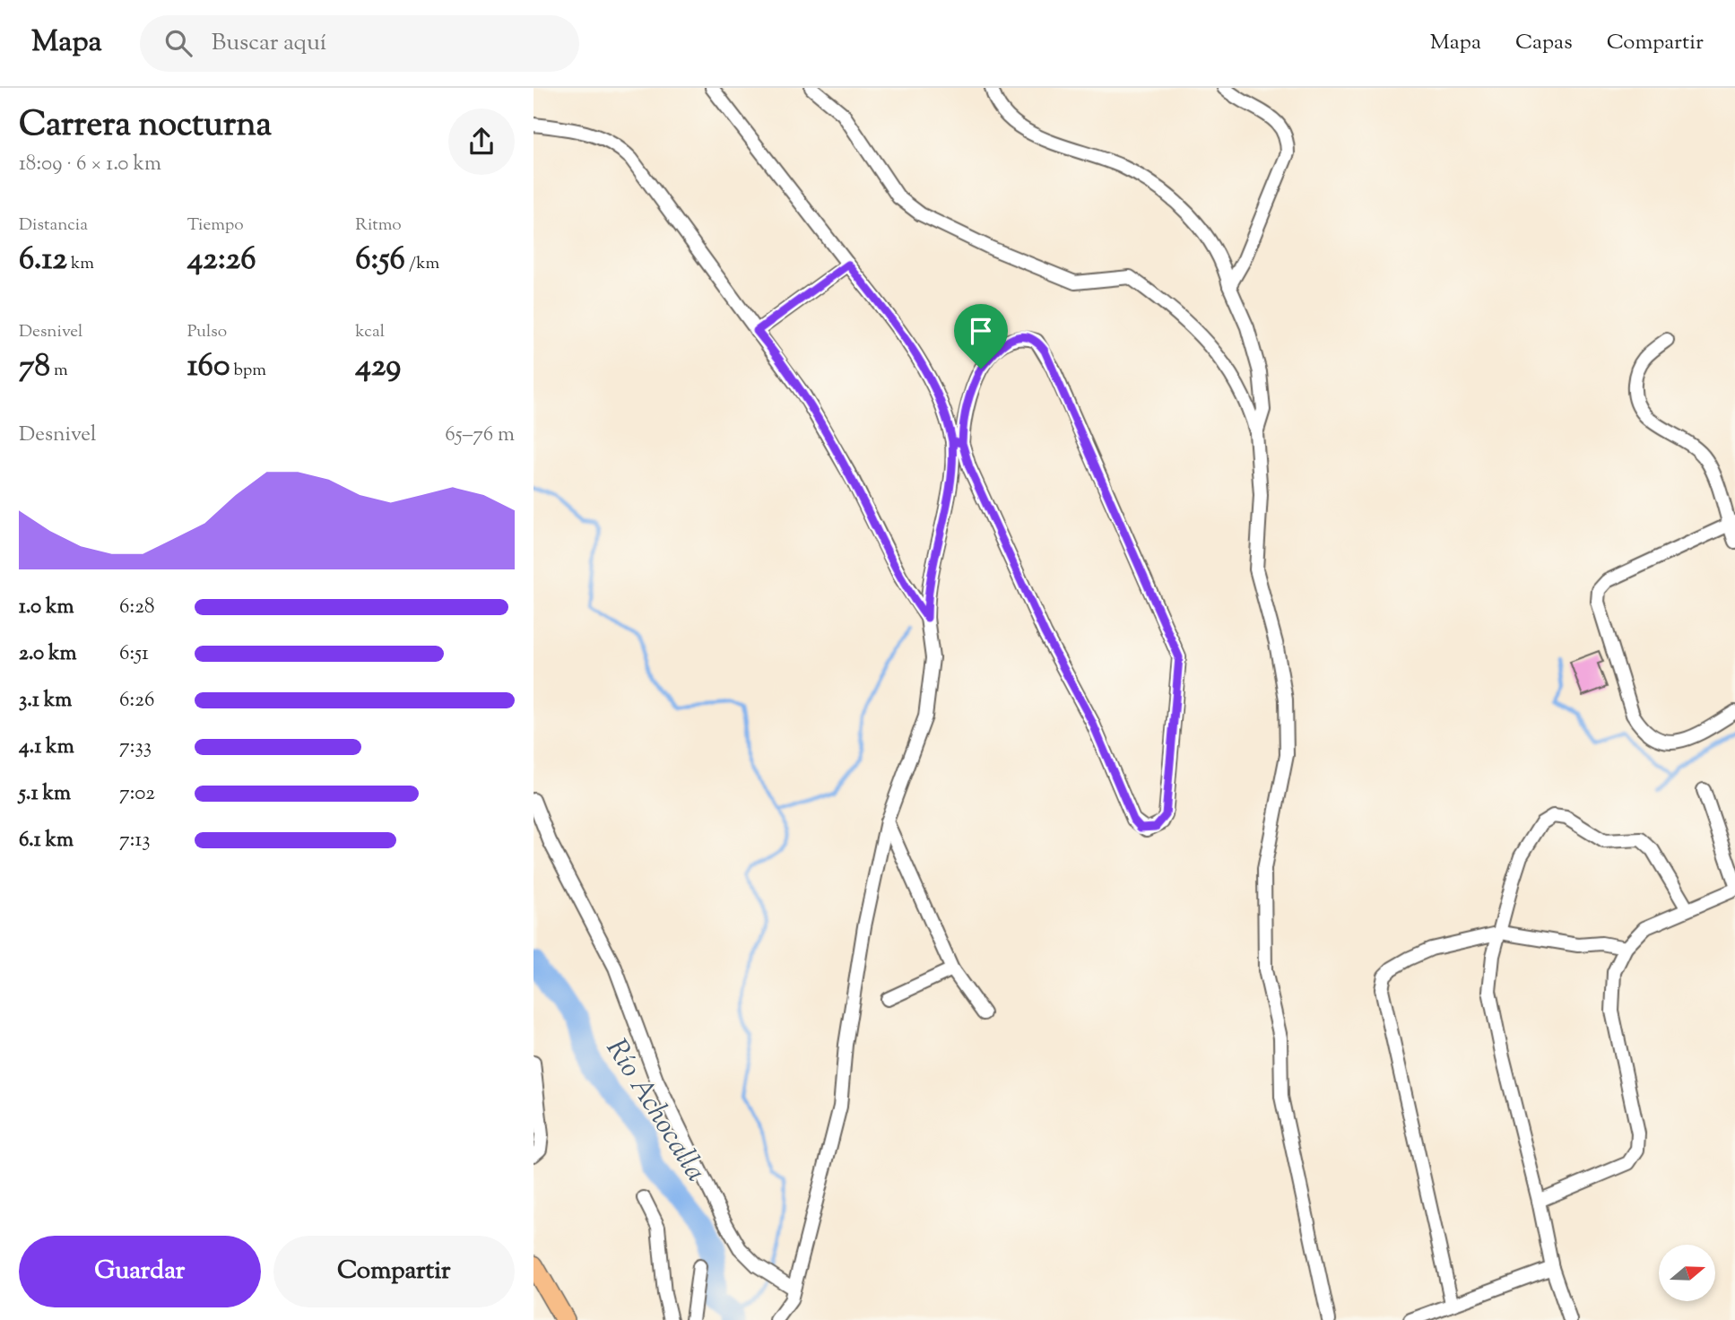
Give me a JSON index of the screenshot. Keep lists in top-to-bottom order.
{
  "water": ["Río Achocalla"],
  "north": "right",
  "page": {
    "header": "Mapa",
    "search": "Buscar aquí",
    "nav": ["Mapa", "Capas", "Compartir"],
    "heading": ["Carrera nocturna", "18:09 · 6 × 1.0 km"],
    "stats": [
      ["Distancia", "6.12 km"],
      ["Tiempo", "42:26"],
      ["Ritmo", "6:56 /km"],
      ["Desnivel", "78 m"],
      ["Pulso", "160 bpm"],
      ["kcal", "429"]
    ],
    "chart": ["Desnivel", "65–76 m"],
    "list": [
      {
        "name": "1.0 km",
        "note": "6:28"
      },
      {
        "name": "2.0 km",
        "note": "6:51"
      },
      {
        "name": "3.1 km",
        "note": "6:26"
      },
      {
        "name": "4.1 km",
        "note": "7:33"
      },
      {
        "name": "5.1 km",
        "note": "7:02"
      },
      {
        "name": "6.1 km",
        "note": "7:13"
      }
    ],
    "buttons": ["Guardar", "Compartir"]
  }
}
